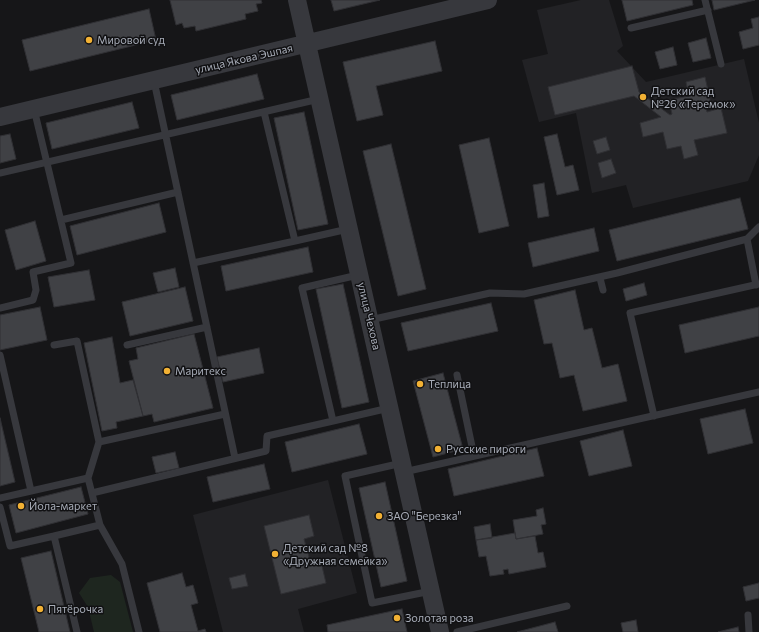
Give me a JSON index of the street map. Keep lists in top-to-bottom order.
{
  "streets": {
    "street": ["улица Якова Эшпая", "улица Чехова"]
  },
  "crossings": [
    ["улица Якова Эшпая", "улица Чехова"]
  ],
  "places": [
    "Мировой суд",
    "Детский сад №26 «Теремок»",
    "Маритекс",
    "Теплица",
    "Русские пироги",
    "Йола-маркет",
    "ЗАО \"Березка\"",
    "Детский сад №8 «Дружная семейка»",
    "Пятёрочка",
    "Золотая роза"
  ]
}
